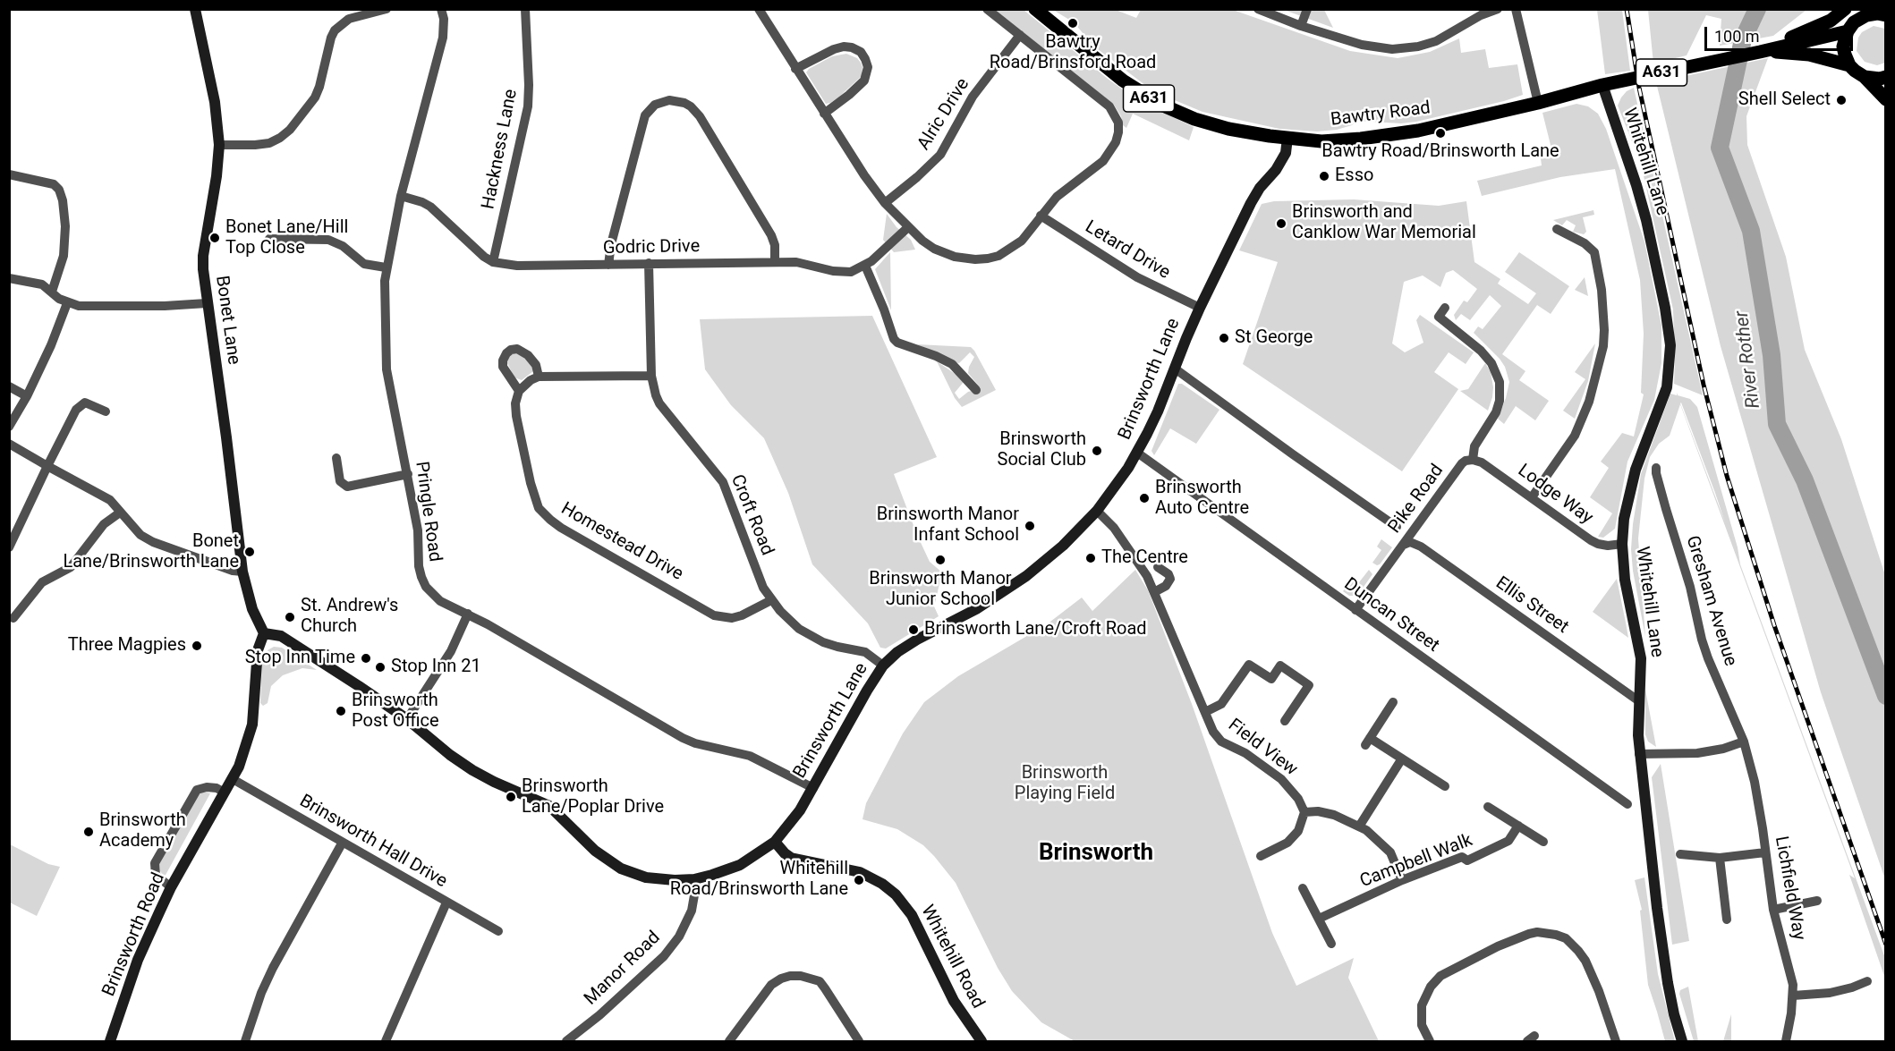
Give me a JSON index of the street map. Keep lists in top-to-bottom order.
{
  "streets": {
    "main road": [
      "A631",
      "Bawtry Road",
      "Whitehill Lane",
      "Bonet Lane",
      "Brinsworth Lane",
      "Brinsworth Road",
      "Whitehill Road"
    ],
    "street": [
      "Alric Drive",
      "Hackness Lane",
      "Godric Drive",
      "Letard Drive",
      "Lodge Way",
      "Pike Road",
      "Pringle Road",
      "Croft Road",
      "Homestead Drive",
      "Gresham Avenue",
      "Ellis Street",
      "Duncan Street",
      "Field View",
      "Brinsworth Hall Drive",
      "Campbell Walk",
      "Lichfield Way",
      "Manor Road"
    ]
  },
  "crossings": [
    ["Bawtry Road", "Whitehill Lane"],
    ["Bawtry Road", "Brinsworth Lane"],
    ["Hackness Lane", "Godric Drive"],
    ["Whitehill Lane", "Lodge Way"],
    ["Whitehill Lane", "Ellis Street"],
    ["Godric Drive", "Pringle Road"],
    ["Godric Drive", "Croft Road"],
    ["Letard Drive", "Brinsworth Lane"],
    ["Bonet Lane", "Brinsworth Lane"],
    ["Bonet Lane", "Brinsworth Road"],
    ["Brinsworth Lane", "Pringle Road"],
    ["Brinsworth Lane", "Croft Road"],
    ["Brinsworth Lane", "Duncan Street"],
    ["Brinsworth Lane", "Field View"],
    ["Brinsworth Lane", "Brinsworth Road"],
    ["Brinsworth Lane", "Whitehill Road"],
    ["Brinsworth Lane", "Manor Road"],
    ["Lodge Way", "Pike Road"],
    ["Pike Road", "Ellis Street"],
    ["Pike Road", "Duncan Street"],
    ["Croft Road", "Homestead Drive"],
    ["Gresham Avenue", "Lichfield Way"],
    ["Brinsworth Hall Drive", "Brinsworth Road"]
  ],
  "districts": ["Brinsworth"],
  "water": ["River Rother"],
  "parks": ["Brinsworth Playing Field"],
  "places": [
    "Bawtry Road/Brinsford Road",
    "Shell Select",
    "Bawtry Road/Brinsworth Lane",
    "Esso",
    "Brinsworth and Canklow War Memorial",
    "Bonet Lane/Hill Top Close",
    "St George",
    "Brinsworth Social Club",
    "Brinsworth Auto Centre",
    "Brinsworth Manor Infant School",
    "Bonet Lane/Brinsworth Lane",
    "The Centre",
    "Brinsworth Manor Junior School",
    "St. Andrew's Church",
    "Brinsworth Lane/Croft Road",
    "Three Magpies",
    "Stop Inn Time",
    "Stop Inn 21",
    "Brinsworth Post Office",
    "Brinsworth Lane/Poplar Drive",
    "Brinsworth Academy",
    "Whitehill Road/Brinsworth Lane"
  ],
  "scale_bar": "100 m"
}
